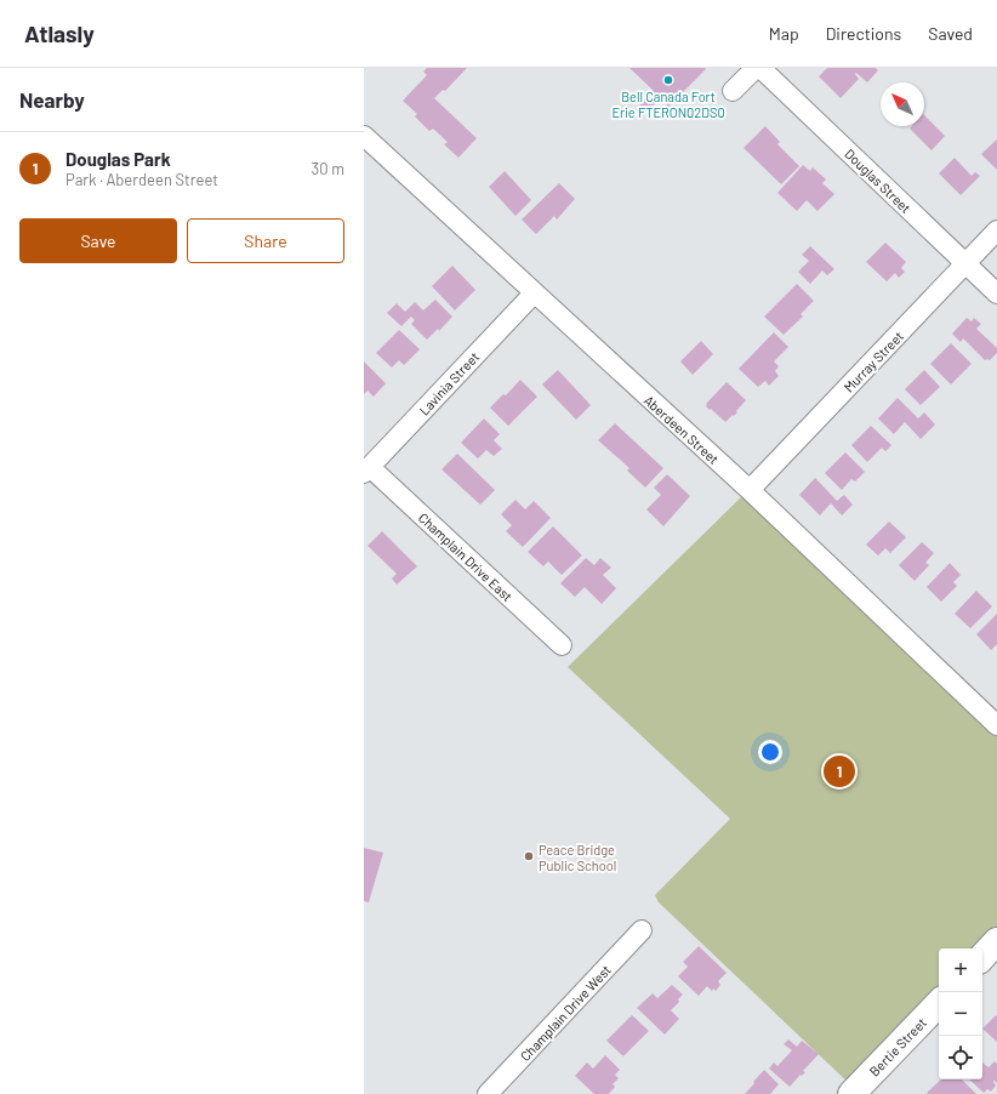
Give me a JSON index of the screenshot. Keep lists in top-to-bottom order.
{
  "streets": {
    "street": [
      "Douglas Street",
      "Murray Street",
      "Lavinia Street",
      "Aberdeen Street",
      "Champlain Drive East",
      "Champlain Drive West",
      "Bertie Street"
    ]
  },
  "crossings": [
    ["Douglas Street", "Murray Street"],
    ["Murray Street", "Aberdeen Street"],
    ["Lavinia Street", "Aberdeen Street"],
    ["Lavinia Street", "Champlain Drive East"]
  ],
  "places": ["Bell Canada Fort Erie FTERON02DS0", "Peace Bridge Public School"],
  "north": "top left",
  "page": {
    "header": "Atlasly",
    "nav": ["Map", "Directions", "Saved"],
    "heading": "Nearby",
    "list": [
      {
        "mark": "1",
        "name": "Douglas Park",
        "note": "Park · Aberdeen Street",
        "value": "30 m"
      }
    ],
    "buttons": ["Save", "Share"],
    "pins": "1",
    "map_buttons": ["+", "−"]
  }
}
